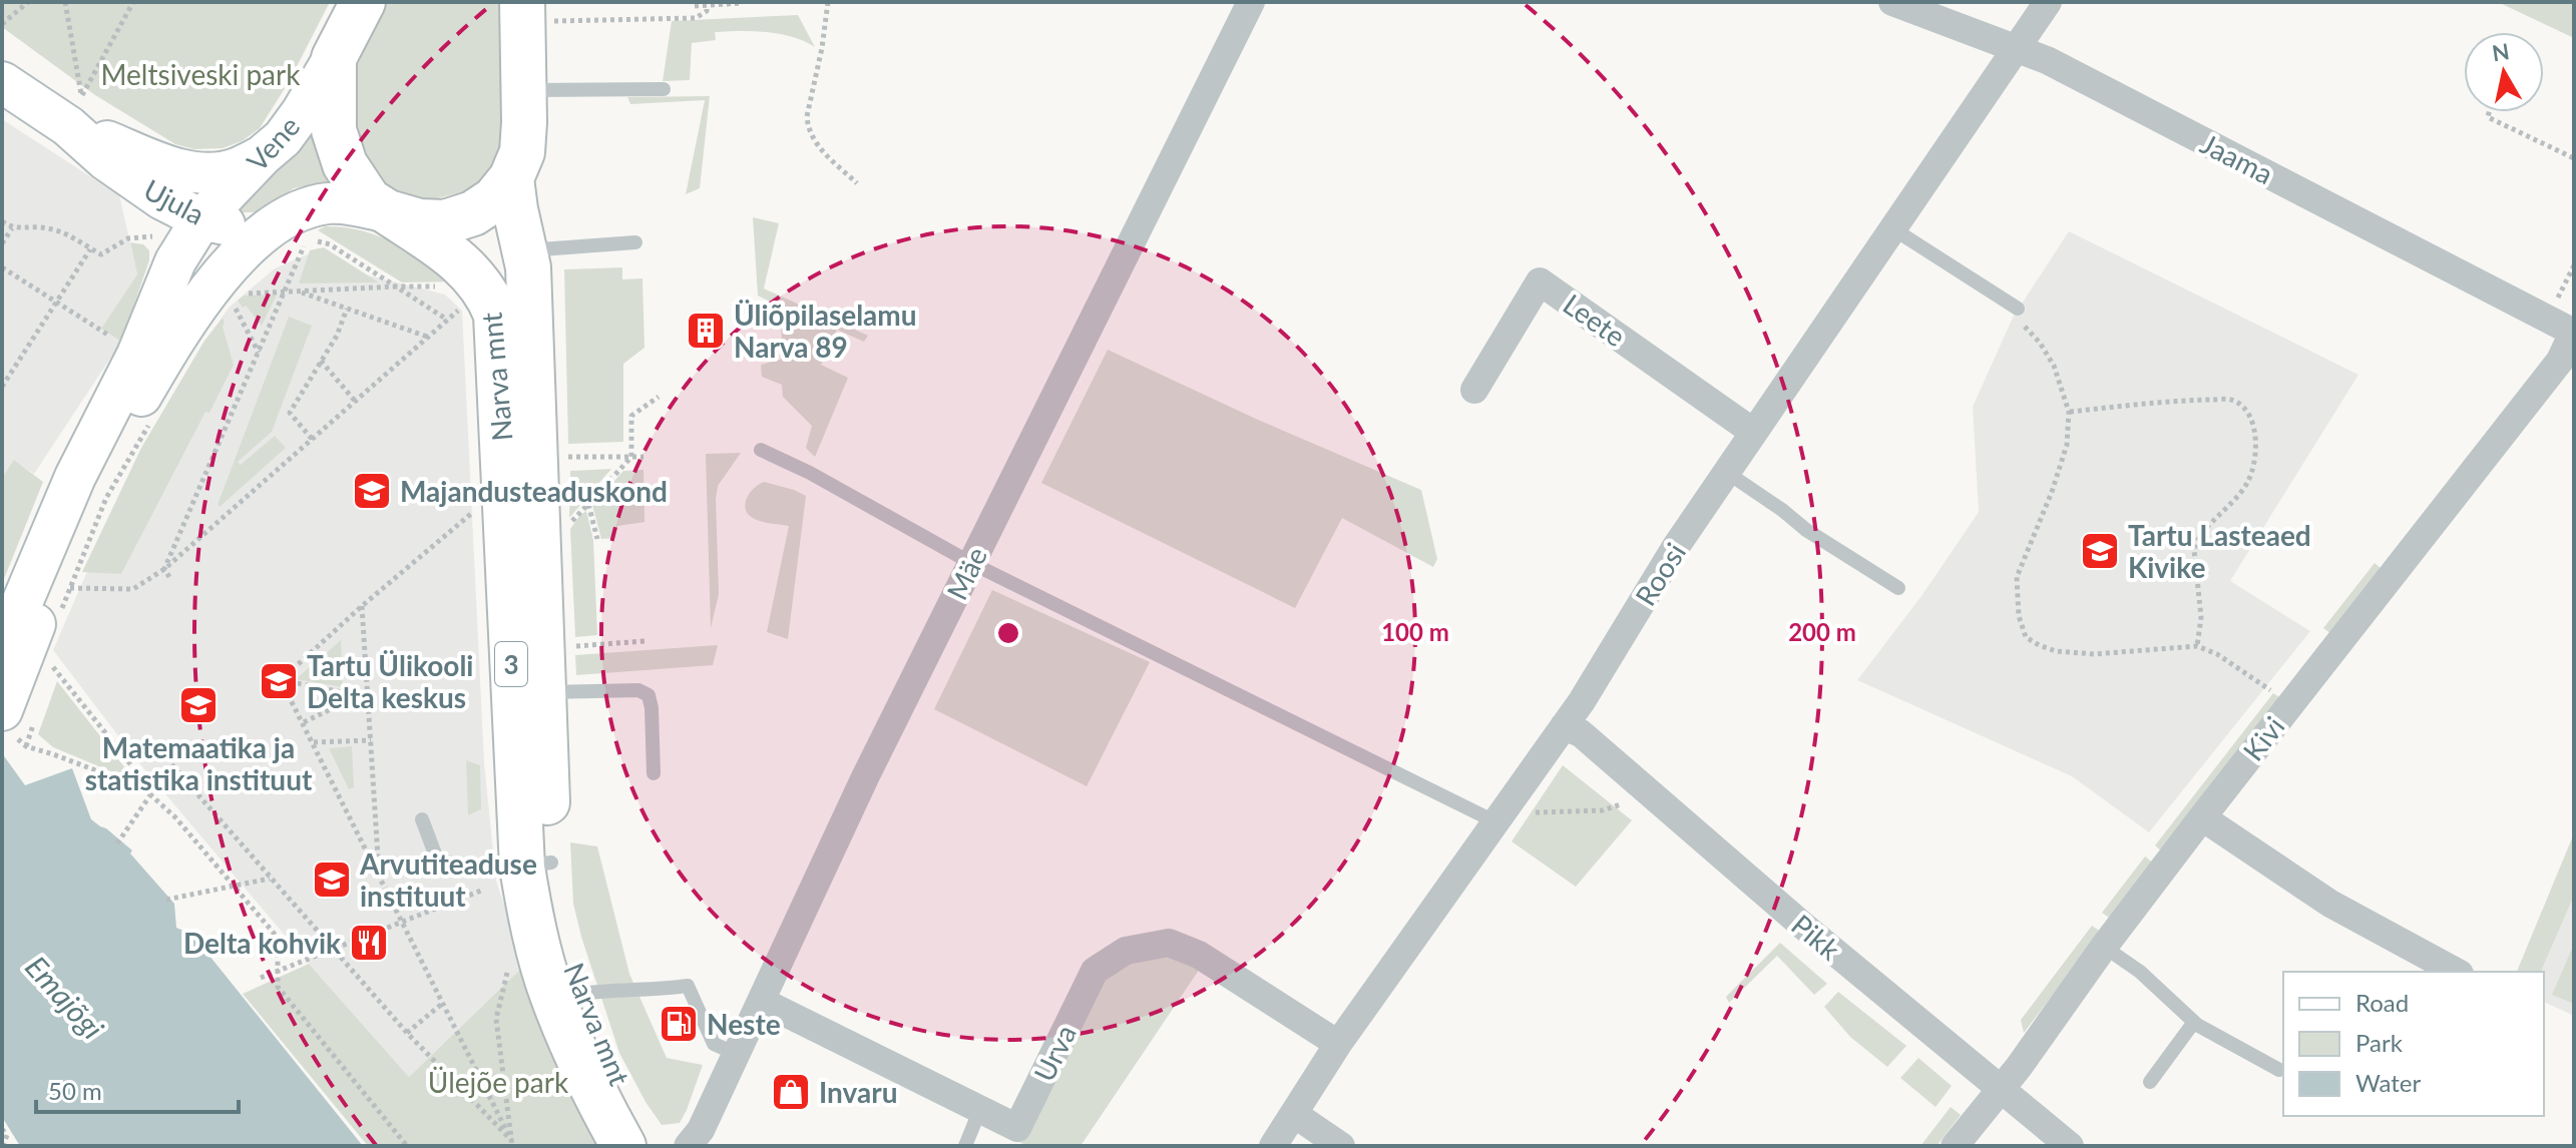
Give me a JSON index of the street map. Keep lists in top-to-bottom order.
{
  "streets": {
    "highway": ["Narva mnt", "3"],
    "main road": ["Vene", "Ujula"],
    "street": [
      "Jaama",
      "Leete",
      "Mäe",
      "Roosi",
      "Kivi",
      "Pikk",
      "Urva"
    ]
  },
  "crossings": [
    ["Vene", "Ujula"],
    ["Vene", "Narva mnt"],
    ["Jaama", "Roosi"],
    ["Jaama", "Kivi"],
    ["Leete", "Roosi"],
    ["Mäe", "Urva"],
    ["Roosi", "Pikk"],
    ["Roosi", "Urva"],
    ["Kivi", "Pikk"]
  ],
  "water": ["Emajõgi"],
  "parks": ["Meltsiveski park", "Ülejõe park"],
  "places": {
    "building": ["Üliõpilaselamu Narva 89"],
    "school or university": [
      "Majandusteaduskond",
      "Tartu Lasteaed Kivike",
      "Tartu Ülikooli Delta keskus",
      "Matemaatika ja statistika instituut",
      "Arvutiteaduse instituut"
    ],
    "restaurant": ["Delta kohvik"],
    "fuel station": ["Neste"],
    "shop": ["Invaru"]
  },
  "legend": ["Road", "Park", "Water"],
  "scale_bar": "50 m",
  "north": "top",
  "rings": ["100 m", "200 m"]
}
